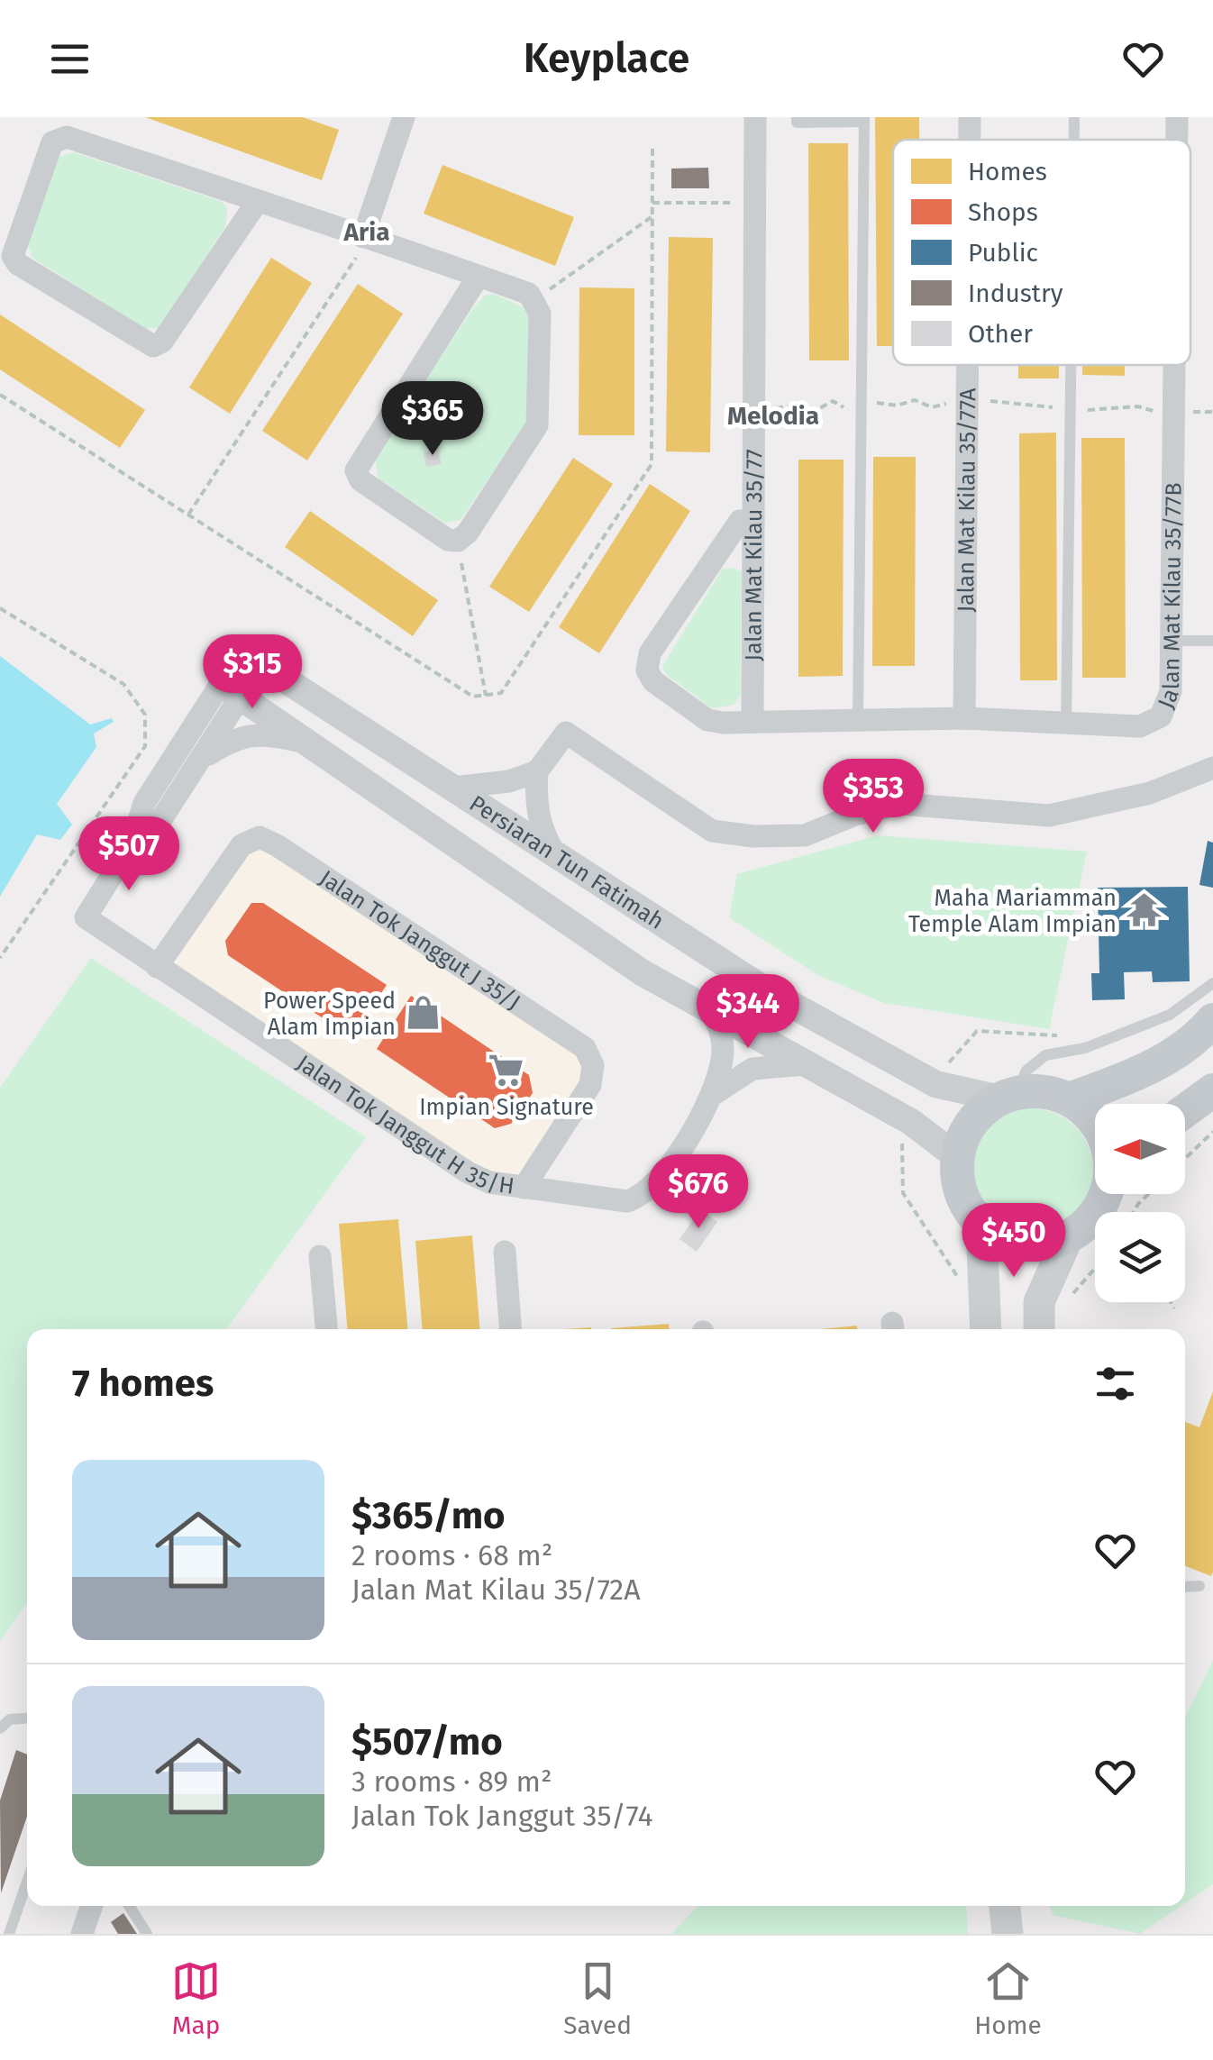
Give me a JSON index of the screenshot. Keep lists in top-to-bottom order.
{
  "streets": {
    "street": [
      "Jalan Mat Kilau 35/77A",
      "Jalan Mat Kilau 35/77",
      "Jalan Mat Kilau 35/77B",
      "Persiaran Tun Fatimah",
      "Jalan Tok Janggut J 35/J",
      "Jalan Tok Janggut H 35/H"
    ]
  },
  "crossings": [
    ["Jalan Mat Kilau 35/77A", "Jalan Mat Kilau 35/77B"],
    ["Jalan Mat Kilau 35/77", "Jalan Mat Kilau 35/77B"],
    ["Jalan Tok Janggut J 35/J", "Jalan Tok Janggut H 35/H"]
  ],
  "districts": ["Aria", "Melodia"],
  "places": {
    "temple": ["Maha Mariamman Temple Alam Impian"],
    "shop": ["Power Speed Alam Impian"],
    "supermarket": ["Impian Signature"]
  },
  "legend": [
    "Homes",
    "Shops",
    "Public",
    "Industry",
    "Other"
  ],
  "north": "left",
  "page": {
    "header": "Keyplace",
    "price": [
      "$365",
      "$315",
      "$353",
      "$507",
      "$344",
      "$676",
      "$450"
    ],
    "heading": "7 homes",
    "list": [
      {
        "name": "$365/mo",
        "note": "2 rooms · 68 m² · Jalan Mat Kilau 35/72A"
      },
      {
        "name": "$507/mo",
        "note": "3 rooms · 89 m² · Jalan Tok Janggut 35/74"
      }
    ],
    "tabs": ["Map", "Saved", "Home"]
  }
}
